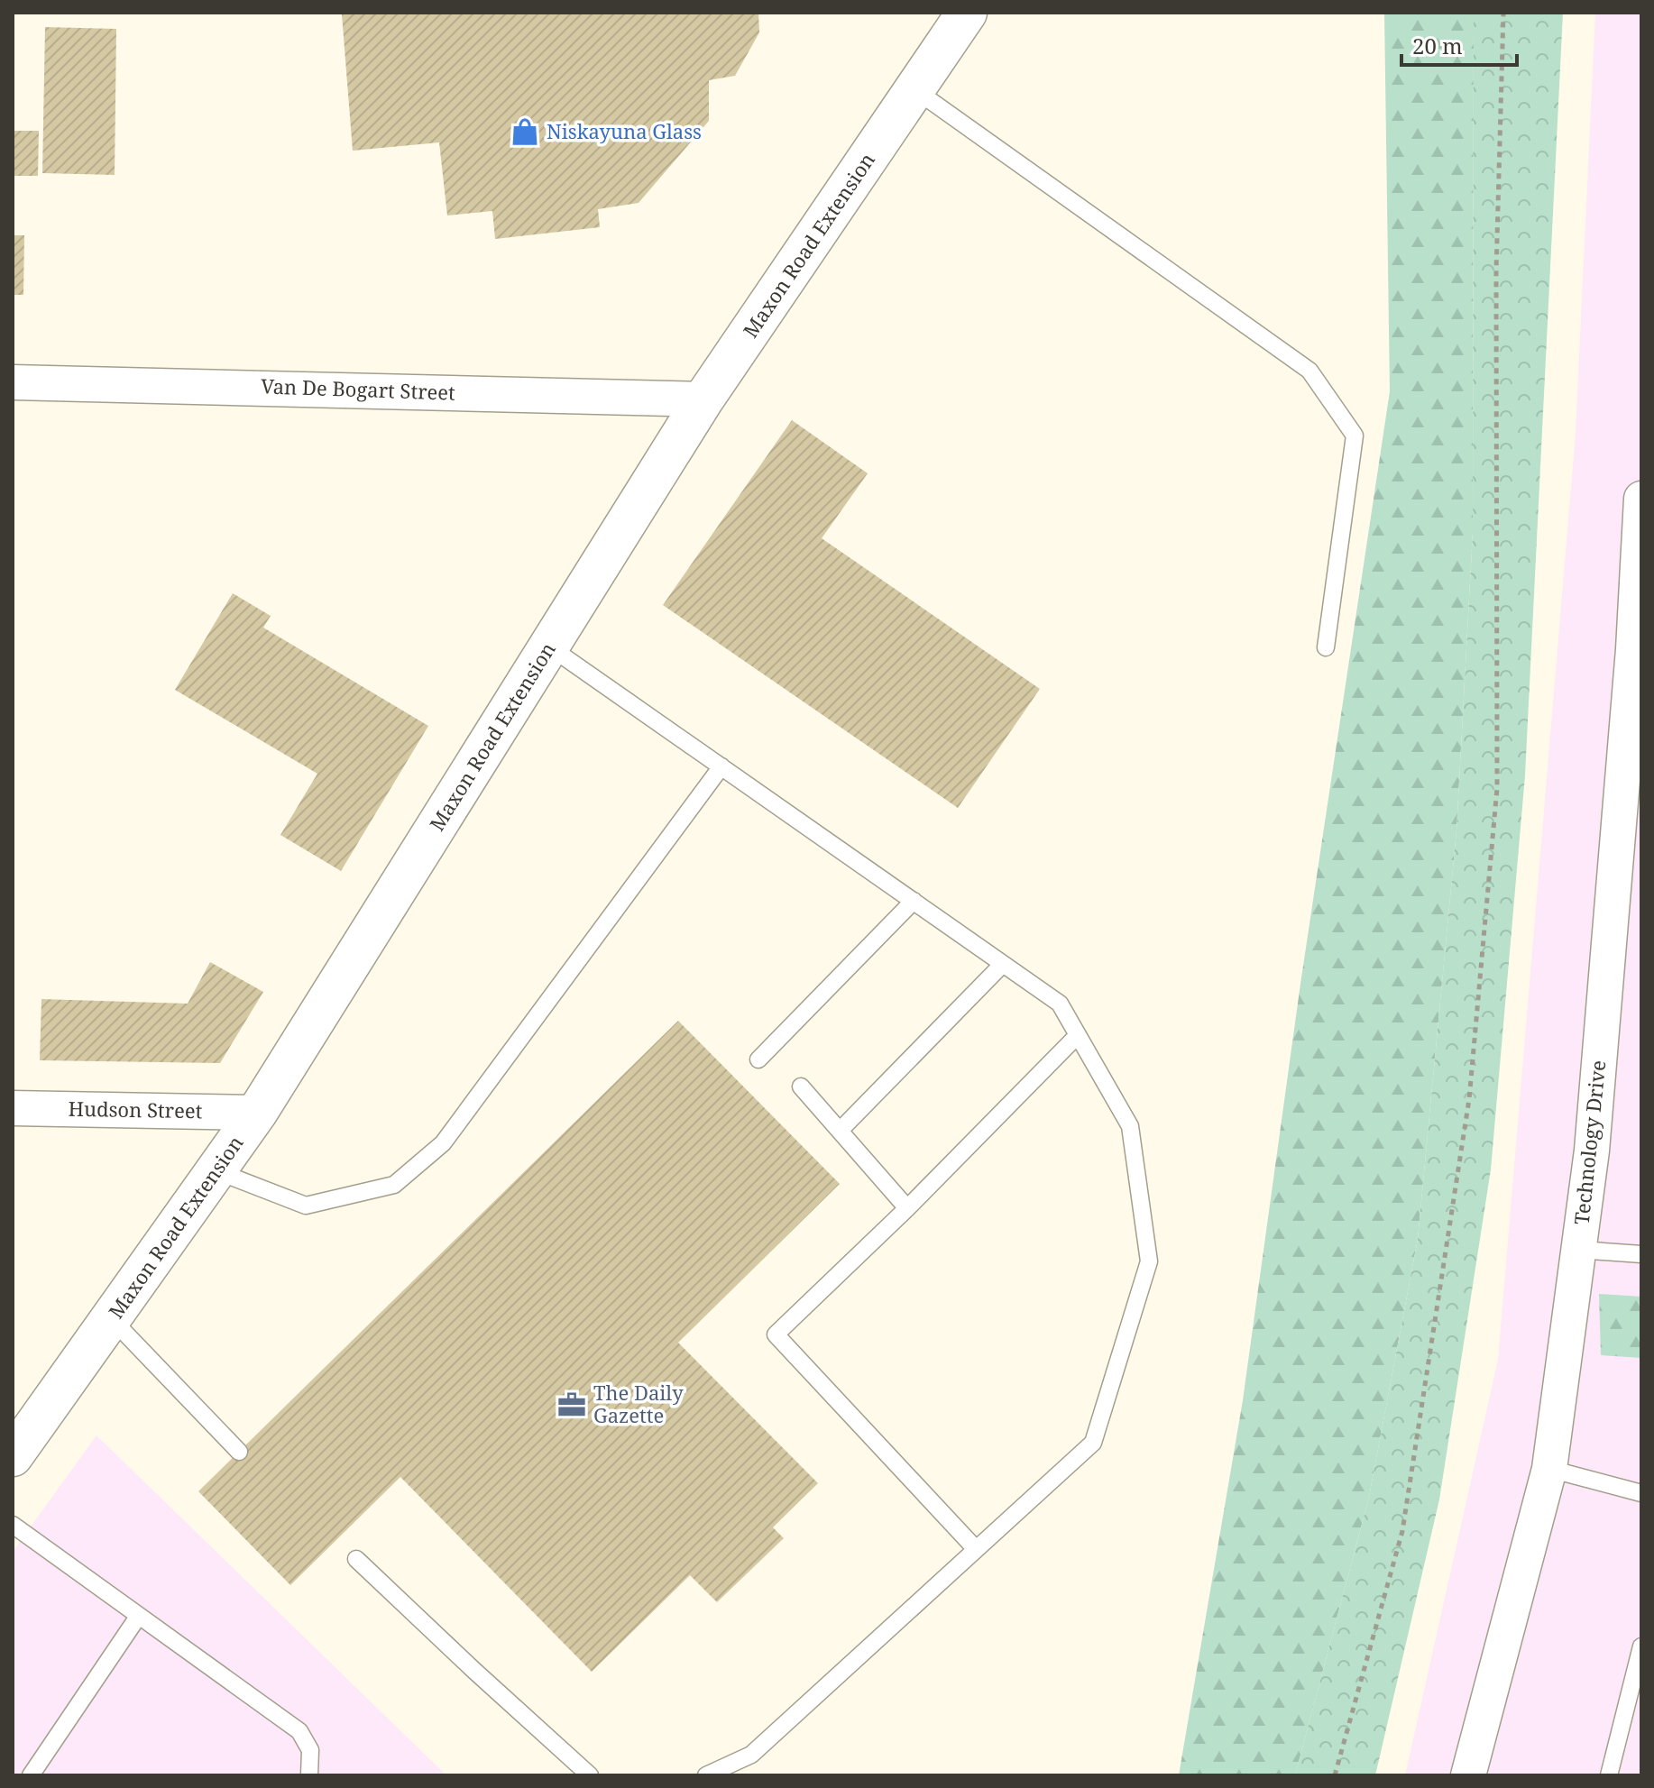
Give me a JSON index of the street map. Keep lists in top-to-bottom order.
{
  "streets": {
    "street": [
      "Maxon Road Extension",
      "Van De Bogart Street",
      "Hudson Street",
      "Technology Drive"
    ]
  },
  "crossings": [
    ["Maxon Road Extension", "Van De Bogart Street"],
    ["Maxon Road Extension", "Hudson Street"]
  ],
  "places": {
    "shop": ["Niskayuna Glass"],
    "office": ["The Daily Gazette"]
  },
  "scale_bar": "20 m"
}
